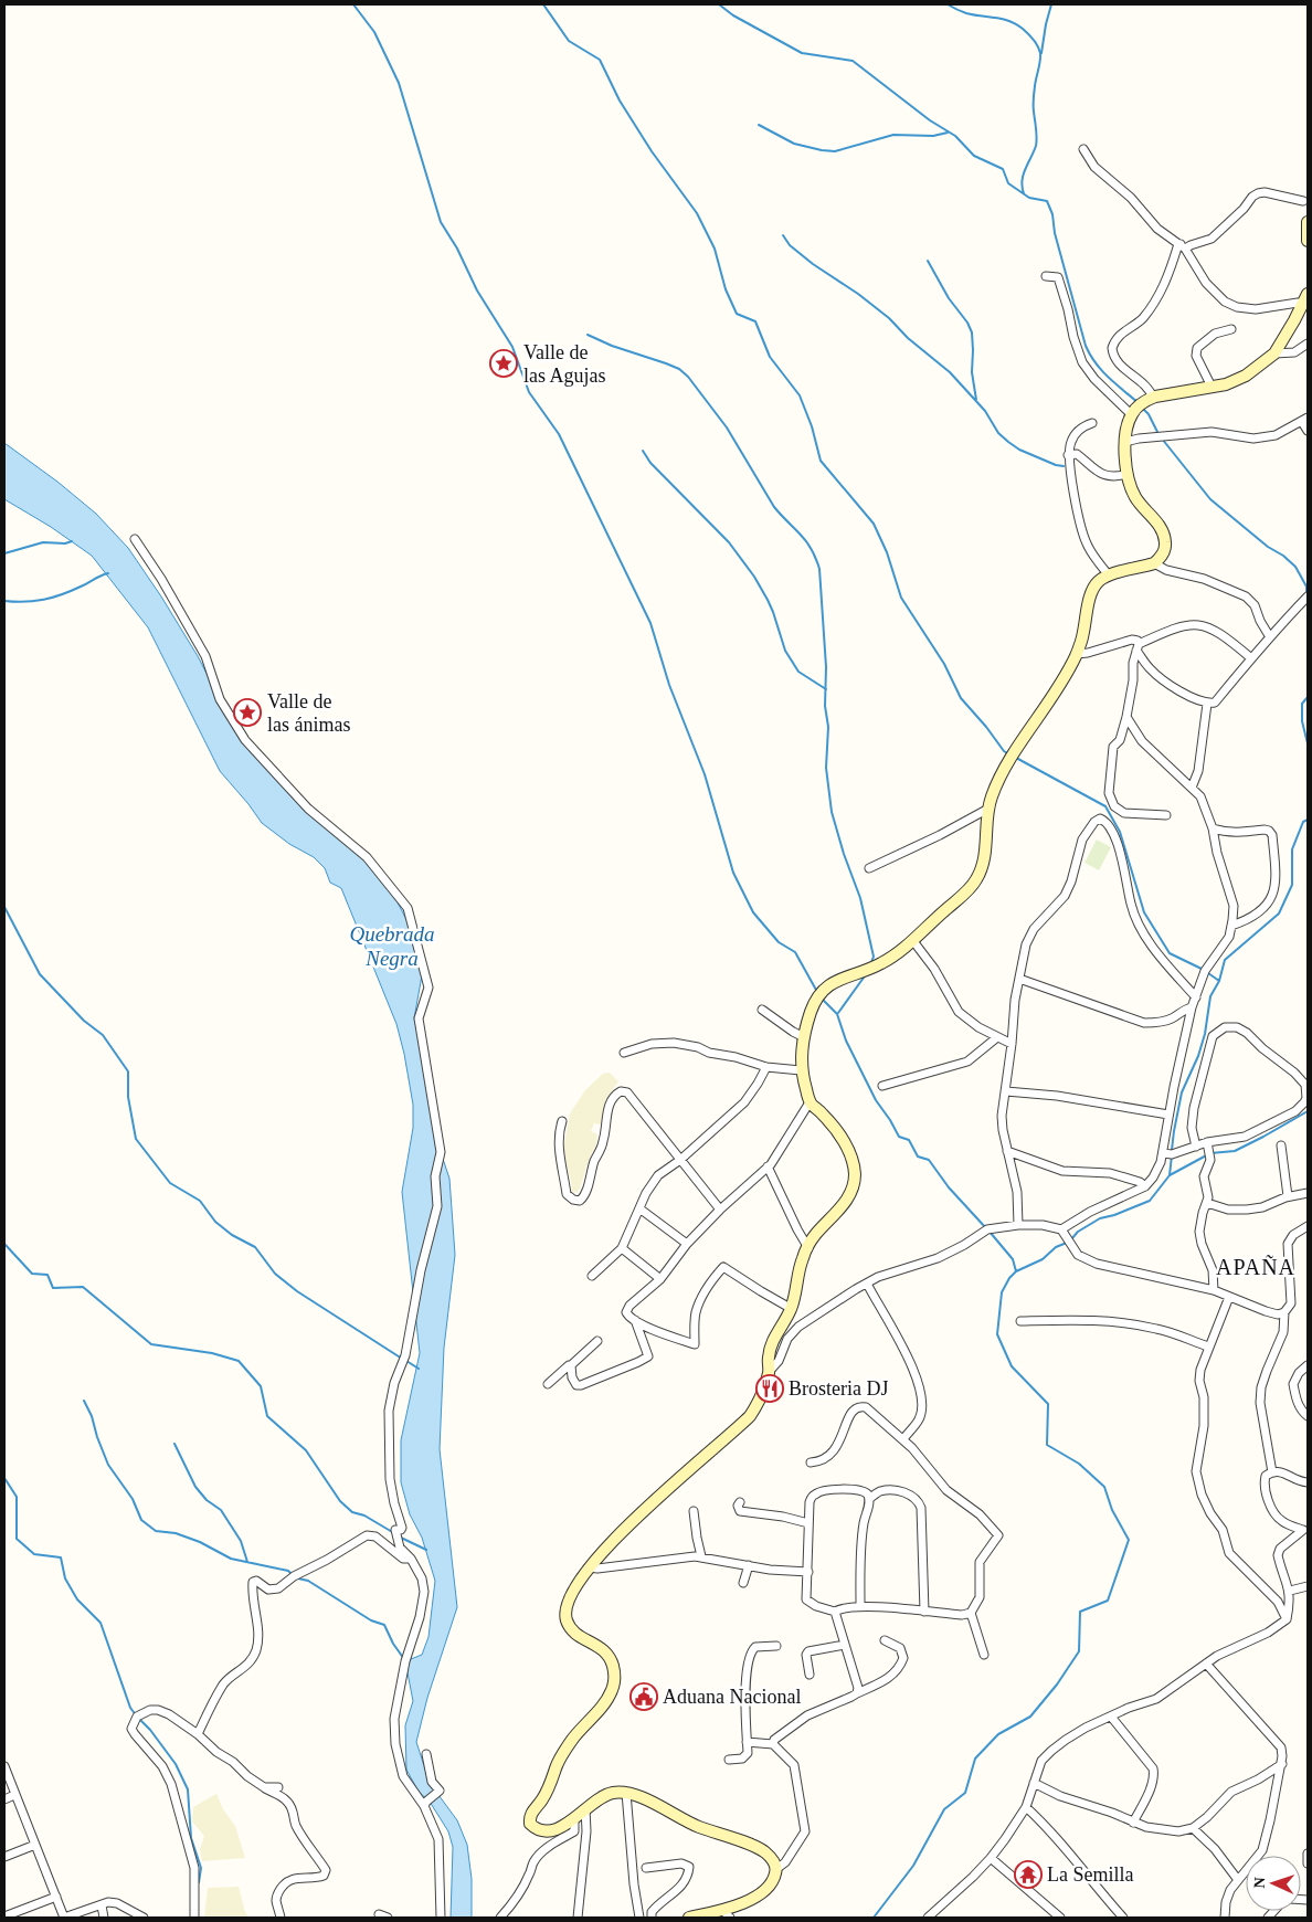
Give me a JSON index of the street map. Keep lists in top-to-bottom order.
{
  "districts": ["APAÑA"],
  "water": ["Quebrada Negra"],
  "places": {
    "place": ["Valle de las Agujas", "Valle de las ánimas"],
    "restaurant": ["Brosteria DJ"],
    "public building": ["Aduana Nacional"],
    "temple": ["La Semilla"]
  },
  "north": "left"
}
